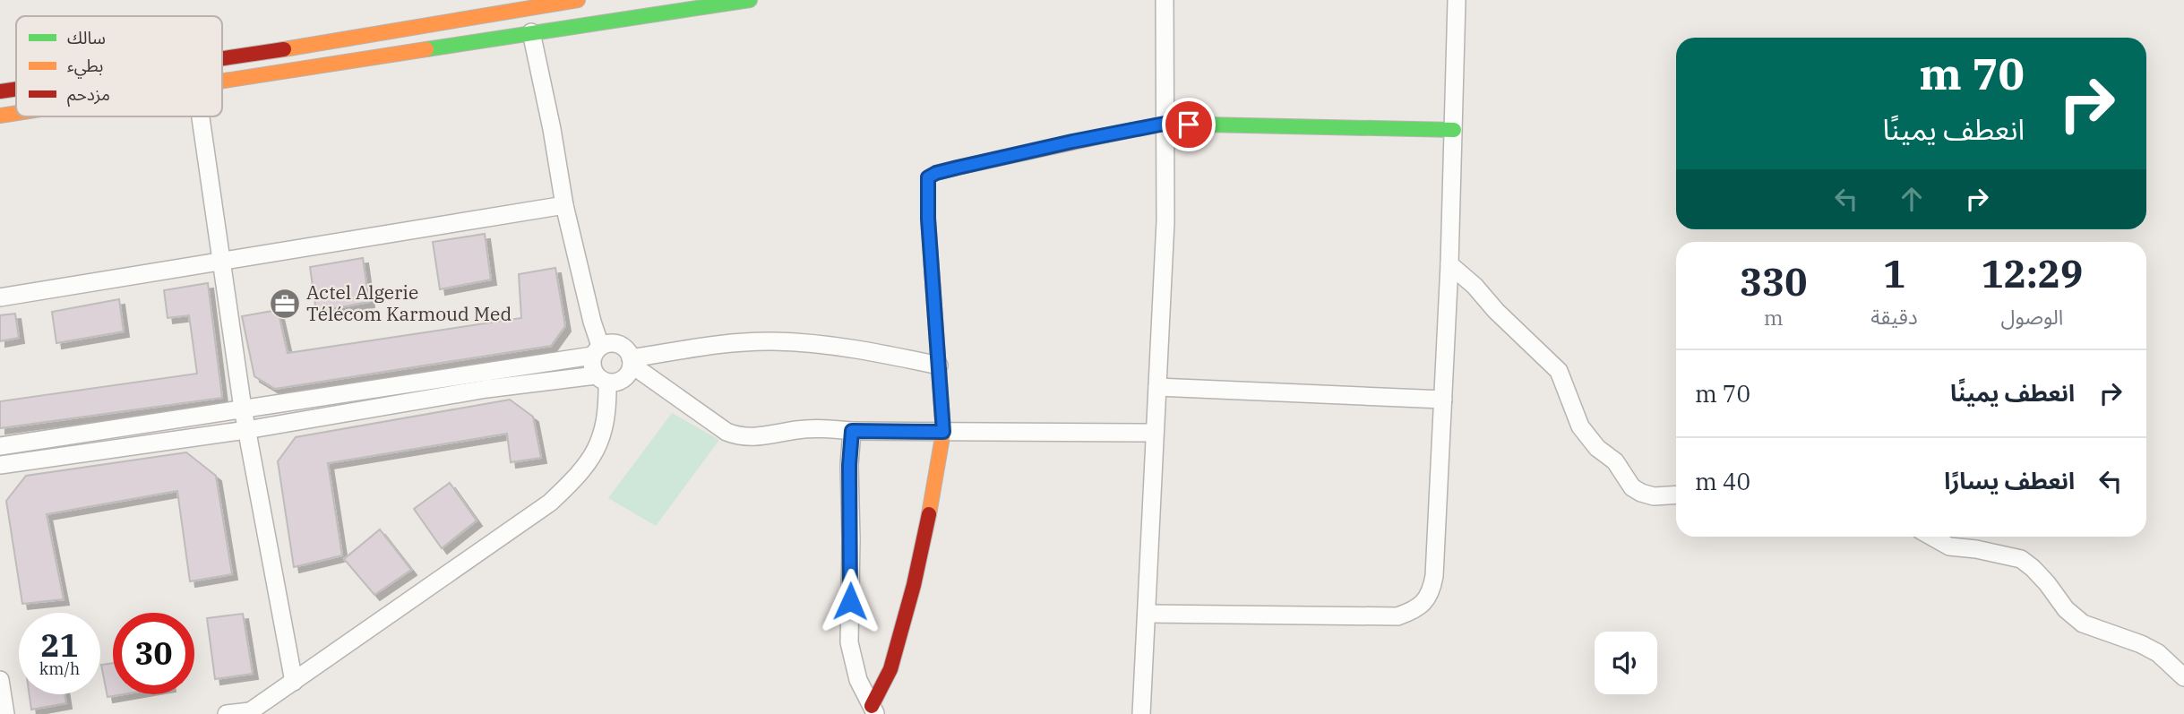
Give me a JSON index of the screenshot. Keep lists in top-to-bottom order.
{
  "places": {
    "office": ["Actel Algerie Télécom Karmoud Med"]
  },
  "legend": ["سالك", "بطيء", "مزدحم"],
  "page": {
    "turn": ["70 m", "انعطف يمينًا"],
    "eta": [
      "12:29",
      "الوصول",
      "1",
      "دقيقة",
      "330",
      "m"
    ],
    "list": [
      {
        "name": "انعطف يمينًا",
        "value": "70 m"
      },
      {
        "name": "انعطف يسارًا",
        "value": "40 m"
      }
    ],
    "speed": "21 km/h",
    "limit": "30"
  }
}
